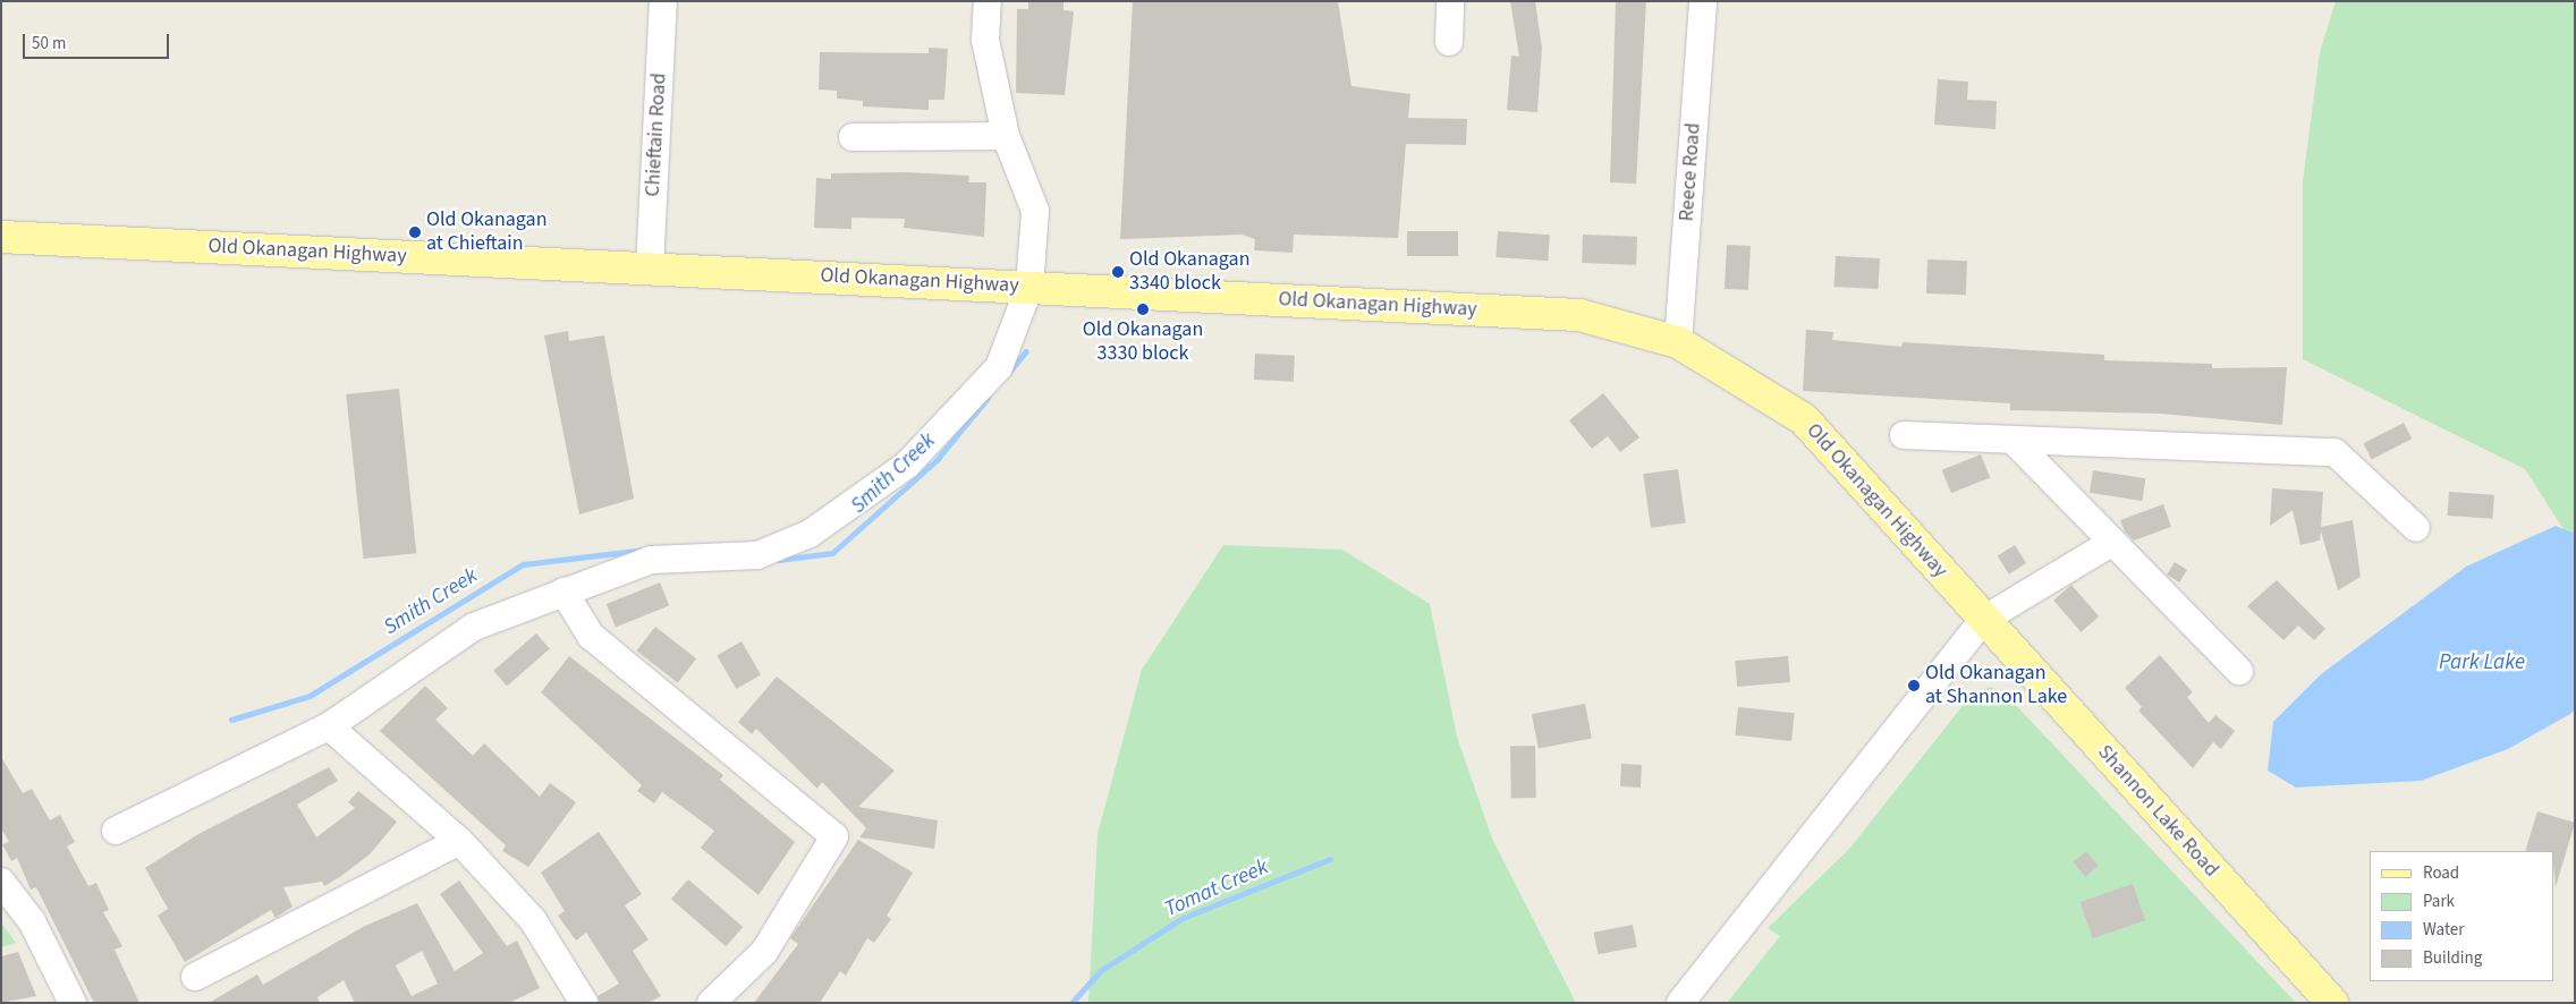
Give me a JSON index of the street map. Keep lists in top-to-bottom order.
{
  "streets": {
    "main road": ["Old Okanagan Highway", "Shannon Lake Road"],
    "street": ["Chieftain Road", "Reece Road"]
  },
  "crossings": [
    ["Chieftain Road", "Old Okanagan Highway"],
    ["Reece Road", "Old Okanagan Highway"],
    ["Old Okanagan Highway", "Shannon Lake Road"]
  ],
  "water": ["Smith Creek", "Park Lake", "Tomat Creek"],
  "places": [
    "Old Okanagan at Chieftain",
    "Old Okanagan 3340 block",
    "Old Okanagan 3330 block",
    "Old Okanagan at Shannon Lake"
  ],
  "legend": [
    "Road",
    "Park",
    "Water",
    "Building"
  ],
  "scale_bar": "50 m"
}
